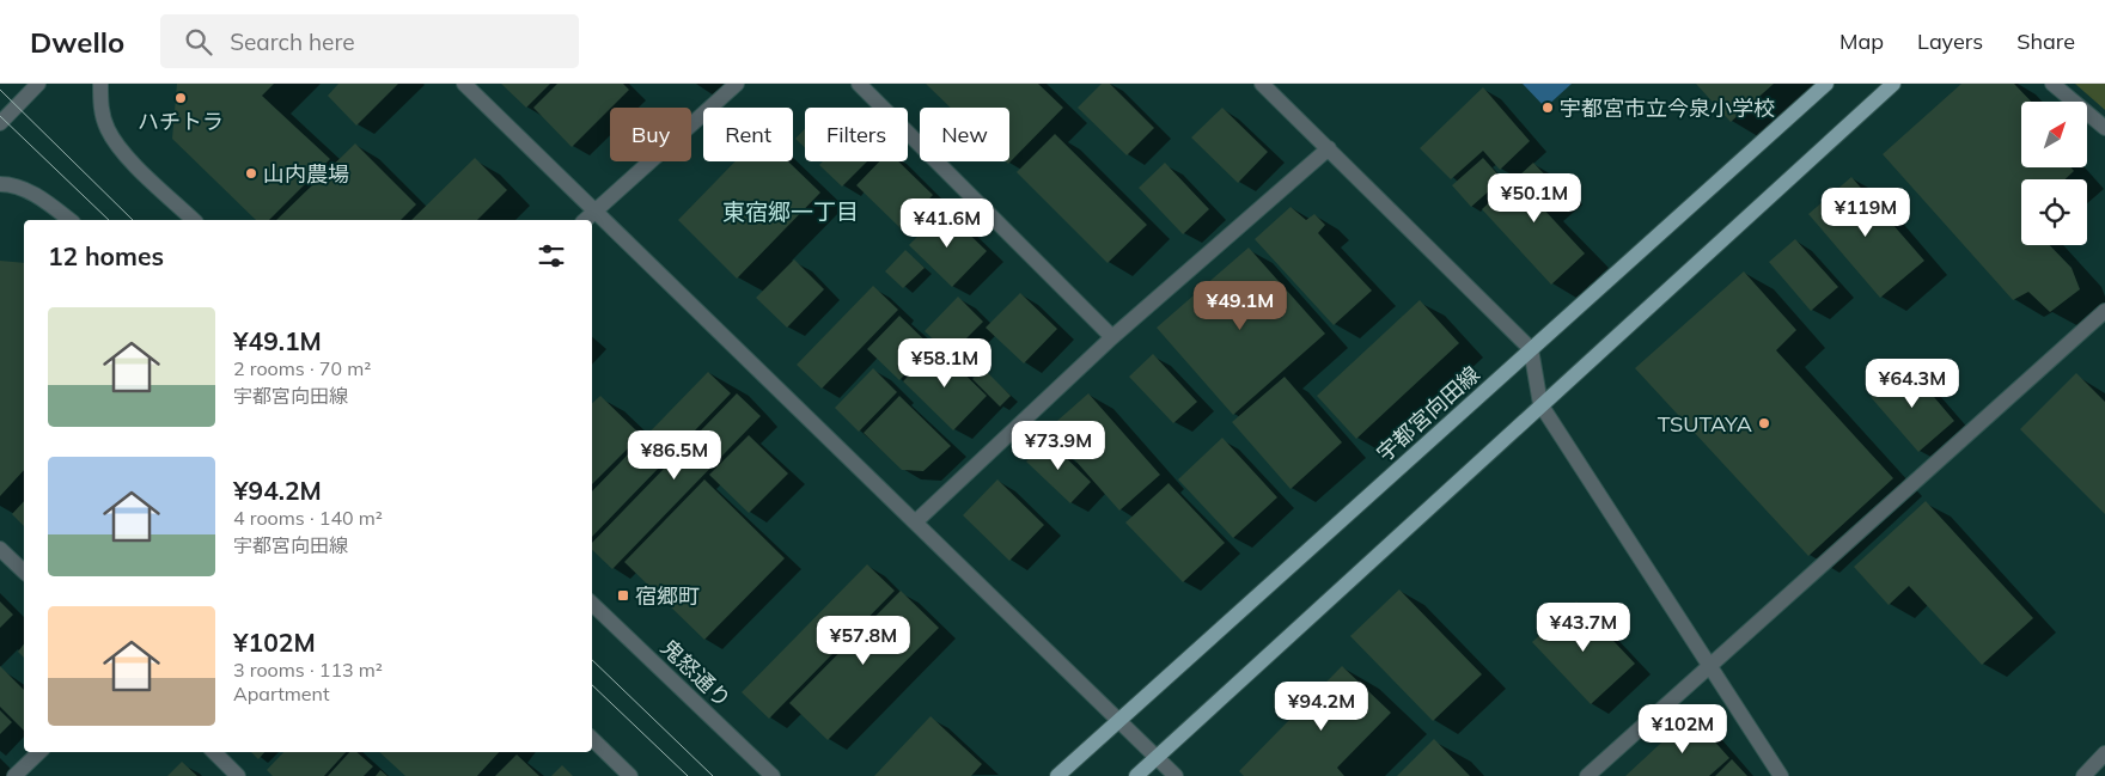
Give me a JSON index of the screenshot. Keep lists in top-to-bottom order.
{
  "streets": {
    "main road": ["宇都宮向田線"],
    "street": ["鬼怒通り"]
  },
  "districts": ["東宿郷一丁目"],
  "places": {
    "other": [
      "ハチトラ",
      "宇都宮市立今泉小学校",
      "山内農場",
      "TSUTAYA"
    ],
    "transit": ["宿郷町"]
  },
  "north": "top right",
  "page": {
    "header": "Dwello",
    "search": "Search here",
    "nav": ["Map", "Layers", "Share"],
    "chip": [
      "Buy",
      "Rent",
      "Filters",
      "New"
    ],
    "price": [
      "¥50.1M",
      "¥119M",
      "¥41.6M",
      "¥49.1M",
      "¥58.1M",
      "¥64.3M",
      "¥73.9M",
      "¥86.5M",
      "¥43.7M",
      "¥57.8M",
      "¥94.2M",
      "¥102M"
    ],
    "heading": "12 homes",
    "list": [
      {
        "name": "¥49.1M",
        "note": "2 rooms · 70 m² · 宇都宮向田線"
      },
      {
        "name": "¥94.2M",
        "note": "4 rooms · 140 m² · 宇都宮向田線"
      },
      {
        "name": "¥102M",
        "note": "3 rooms · 113 m² · Apartment"
      }
    ]
  }
}
